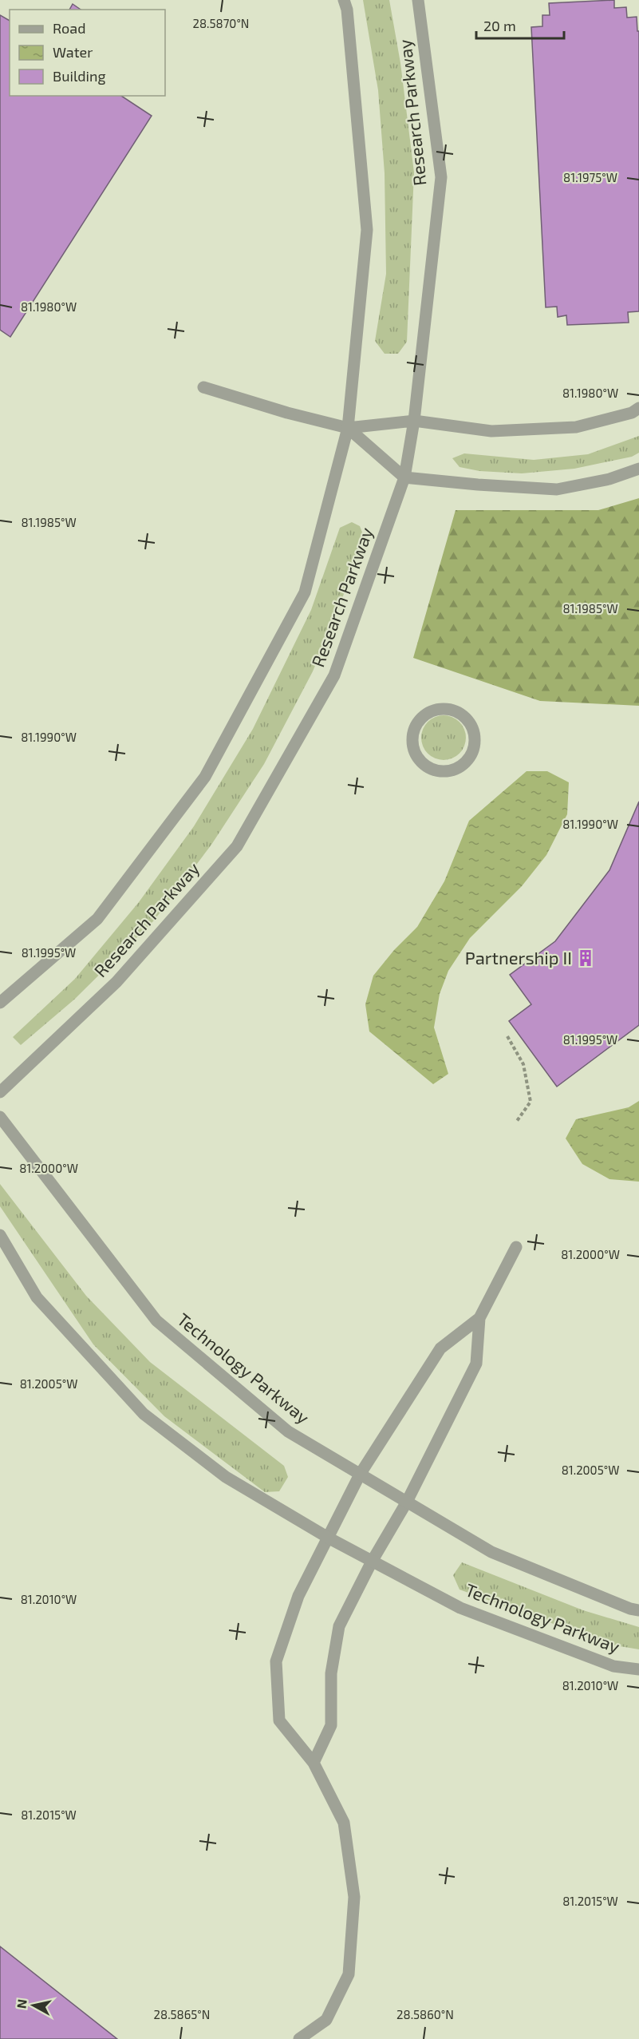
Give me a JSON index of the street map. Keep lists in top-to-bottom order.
{
  "streets": {
    "street": ["Research Parkway", "Technology Parkway"]
  },
  "places": {
    "building": ["Partnership II"]
  },
  "legend": ["Road", "Water", "Building"],
  "scale_bar": "20 m",
  "north": "left",
  "coordinates": [
    "28.5870°N",
    "81.1975°W",
    "81.1980°W",
    "81.1985°W",
    "81.1990°W",
    "81.1995°W",
    "81.2000°W",
    "81.2005°W",
    "81.2010°W",
    "81.2015°W",
    "28.5865°N",
    "28.5860°N"
  ]
}
